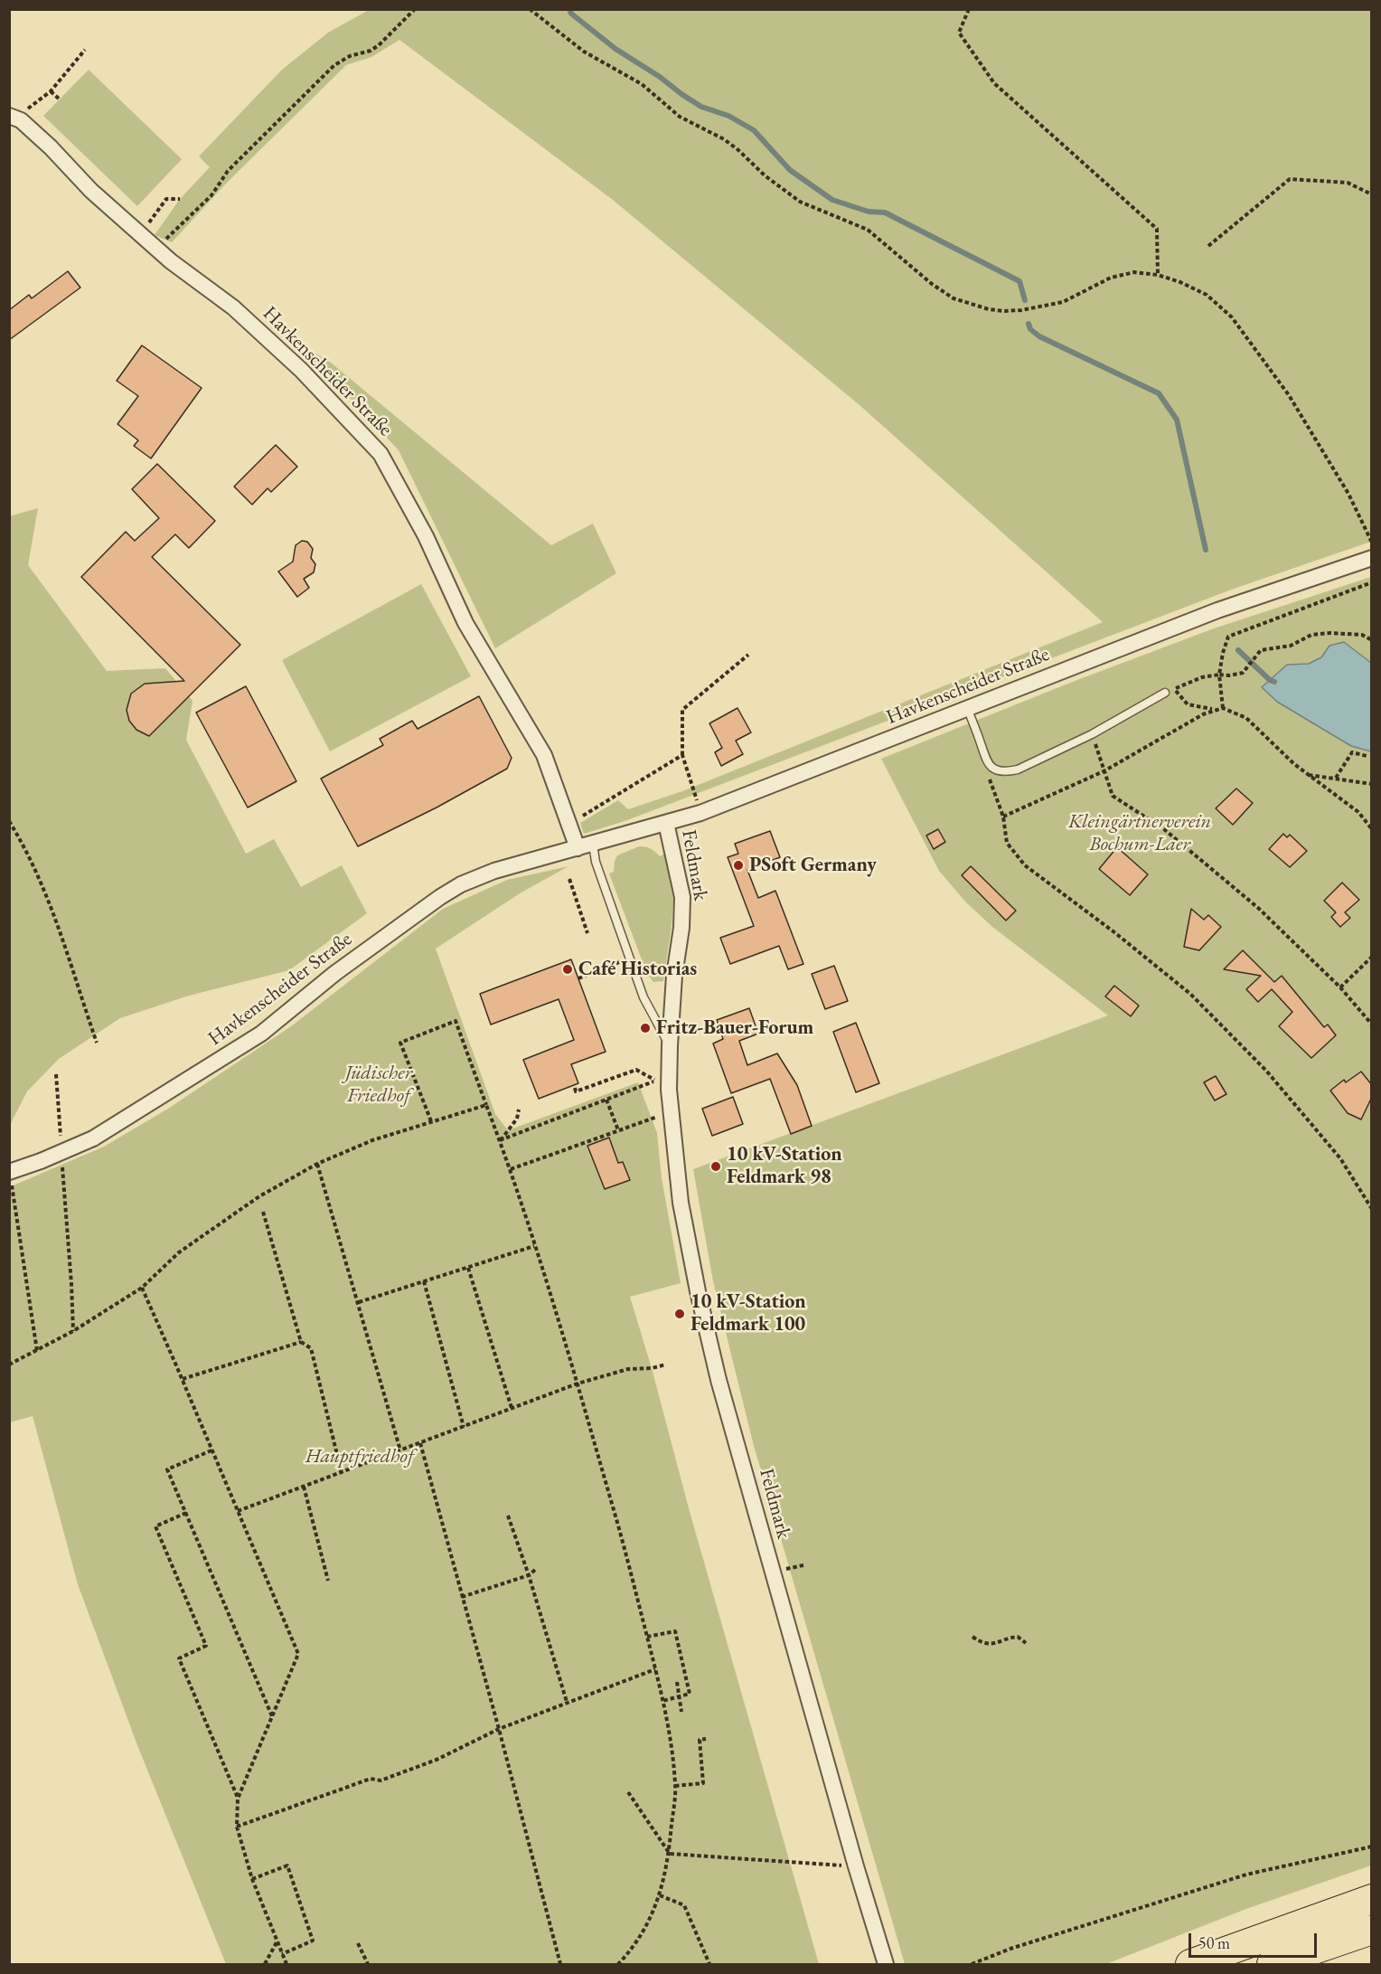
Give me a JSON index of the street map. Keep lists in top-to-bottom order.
{
  "streets": {
    "street": ["Havkenscheider Straße", "Feldmark"]
  },
  "crossings": [
    ["Havkenscheider Straße", "Feldmark"]
  ],
  "parks": ["Kleingärtnerverein Bochum-Laer", "Jüdischer Friedhof", "Hauptfriedhof"],
  "places": [
    "PSoft Germany",
    "Café Historias",
    "Fritz-Bauer-Forum",
    "10 kV-Station Feldmark 98",
    "10 kV-Station Feldmark 100"
  ],
  "scale_bar": "50 m"
}
